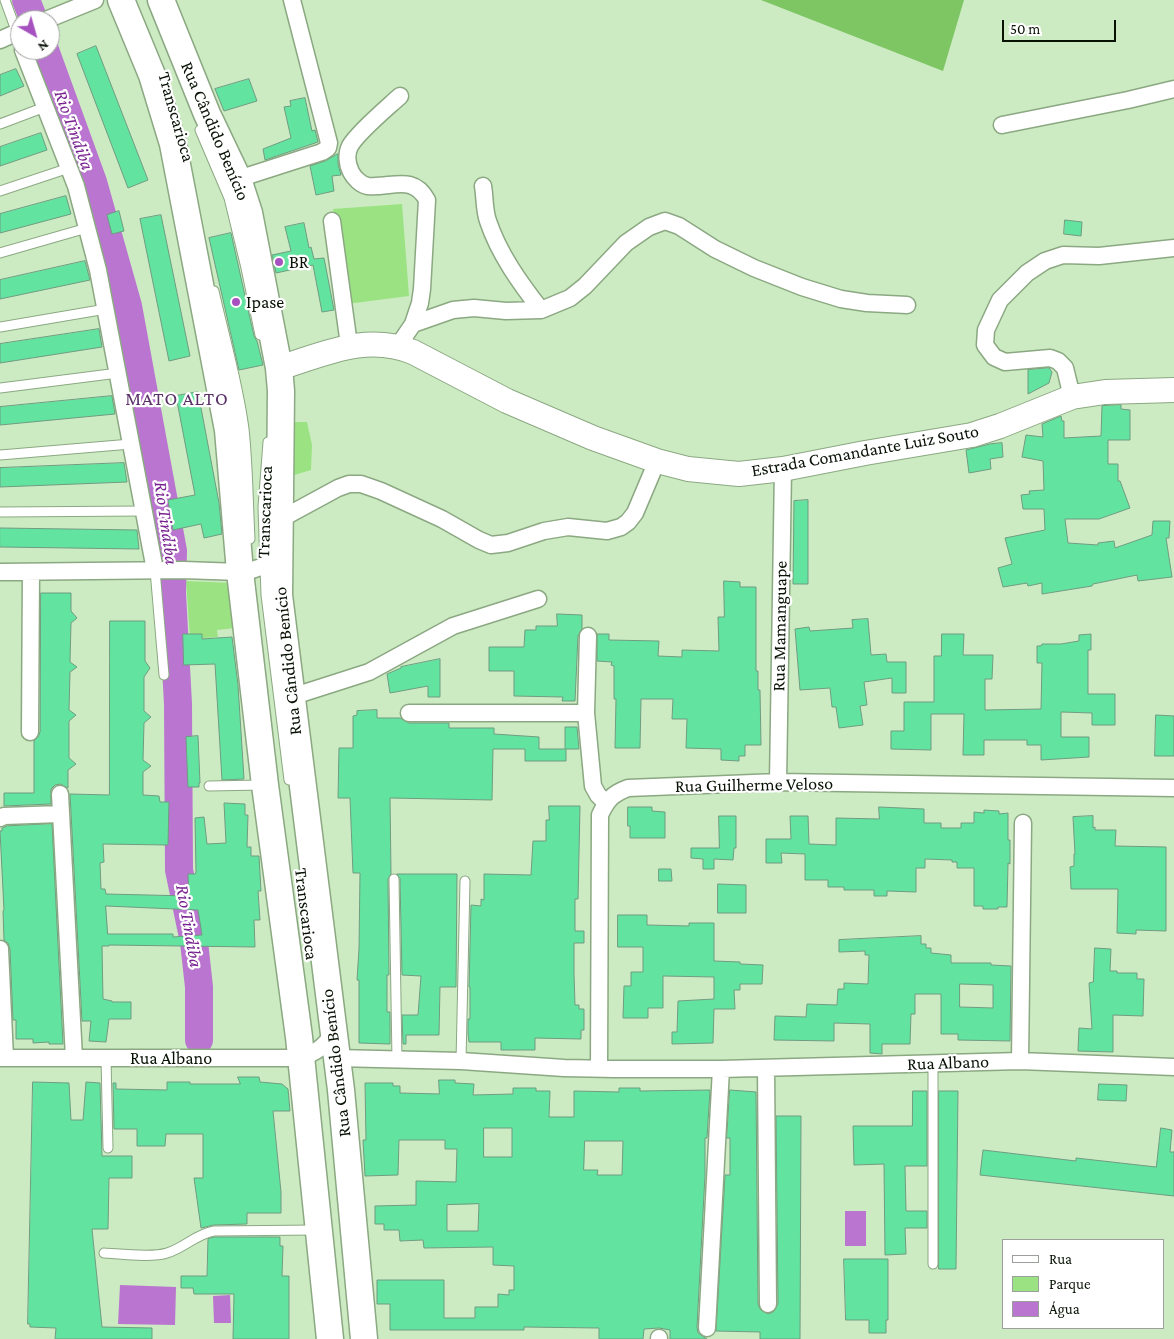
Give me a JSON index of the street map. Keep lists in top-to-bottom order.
{
  "streets": {
    "main road": ["Rua Cândido Benício"],
    "street": [
      "Estrada Comandante Luiz Souto",
      "Rua Mamanguape",
      "Rua Guilherme Veloso",
      "Rua Albano"
    ],
    "lane": ["Transcarioca"]
  },
  "crossings": [
    ["Transcarioca", "Rua Cândido Benício"],
    ["Rua Cândido Benício", "Estrada Comandante Luiz Souto"],
    ["Rua Cândido Benício", "Rua Albano"],
    ["Estrada Comandante Luiz Souto", "Rua Mamanguape"],
    ["Rua Mamanguape", "Rua Guilherme Veloso"]
  ],
  "districts": ["MATO ALTO"],
  "water": ["Rio Tindiba"],
  "places": ["BR", "Ipase"],
  "legend": ["Rua", "Parque", "Água"],
  "scale_bar": "50 m",
  "north": "bottom right"
}
